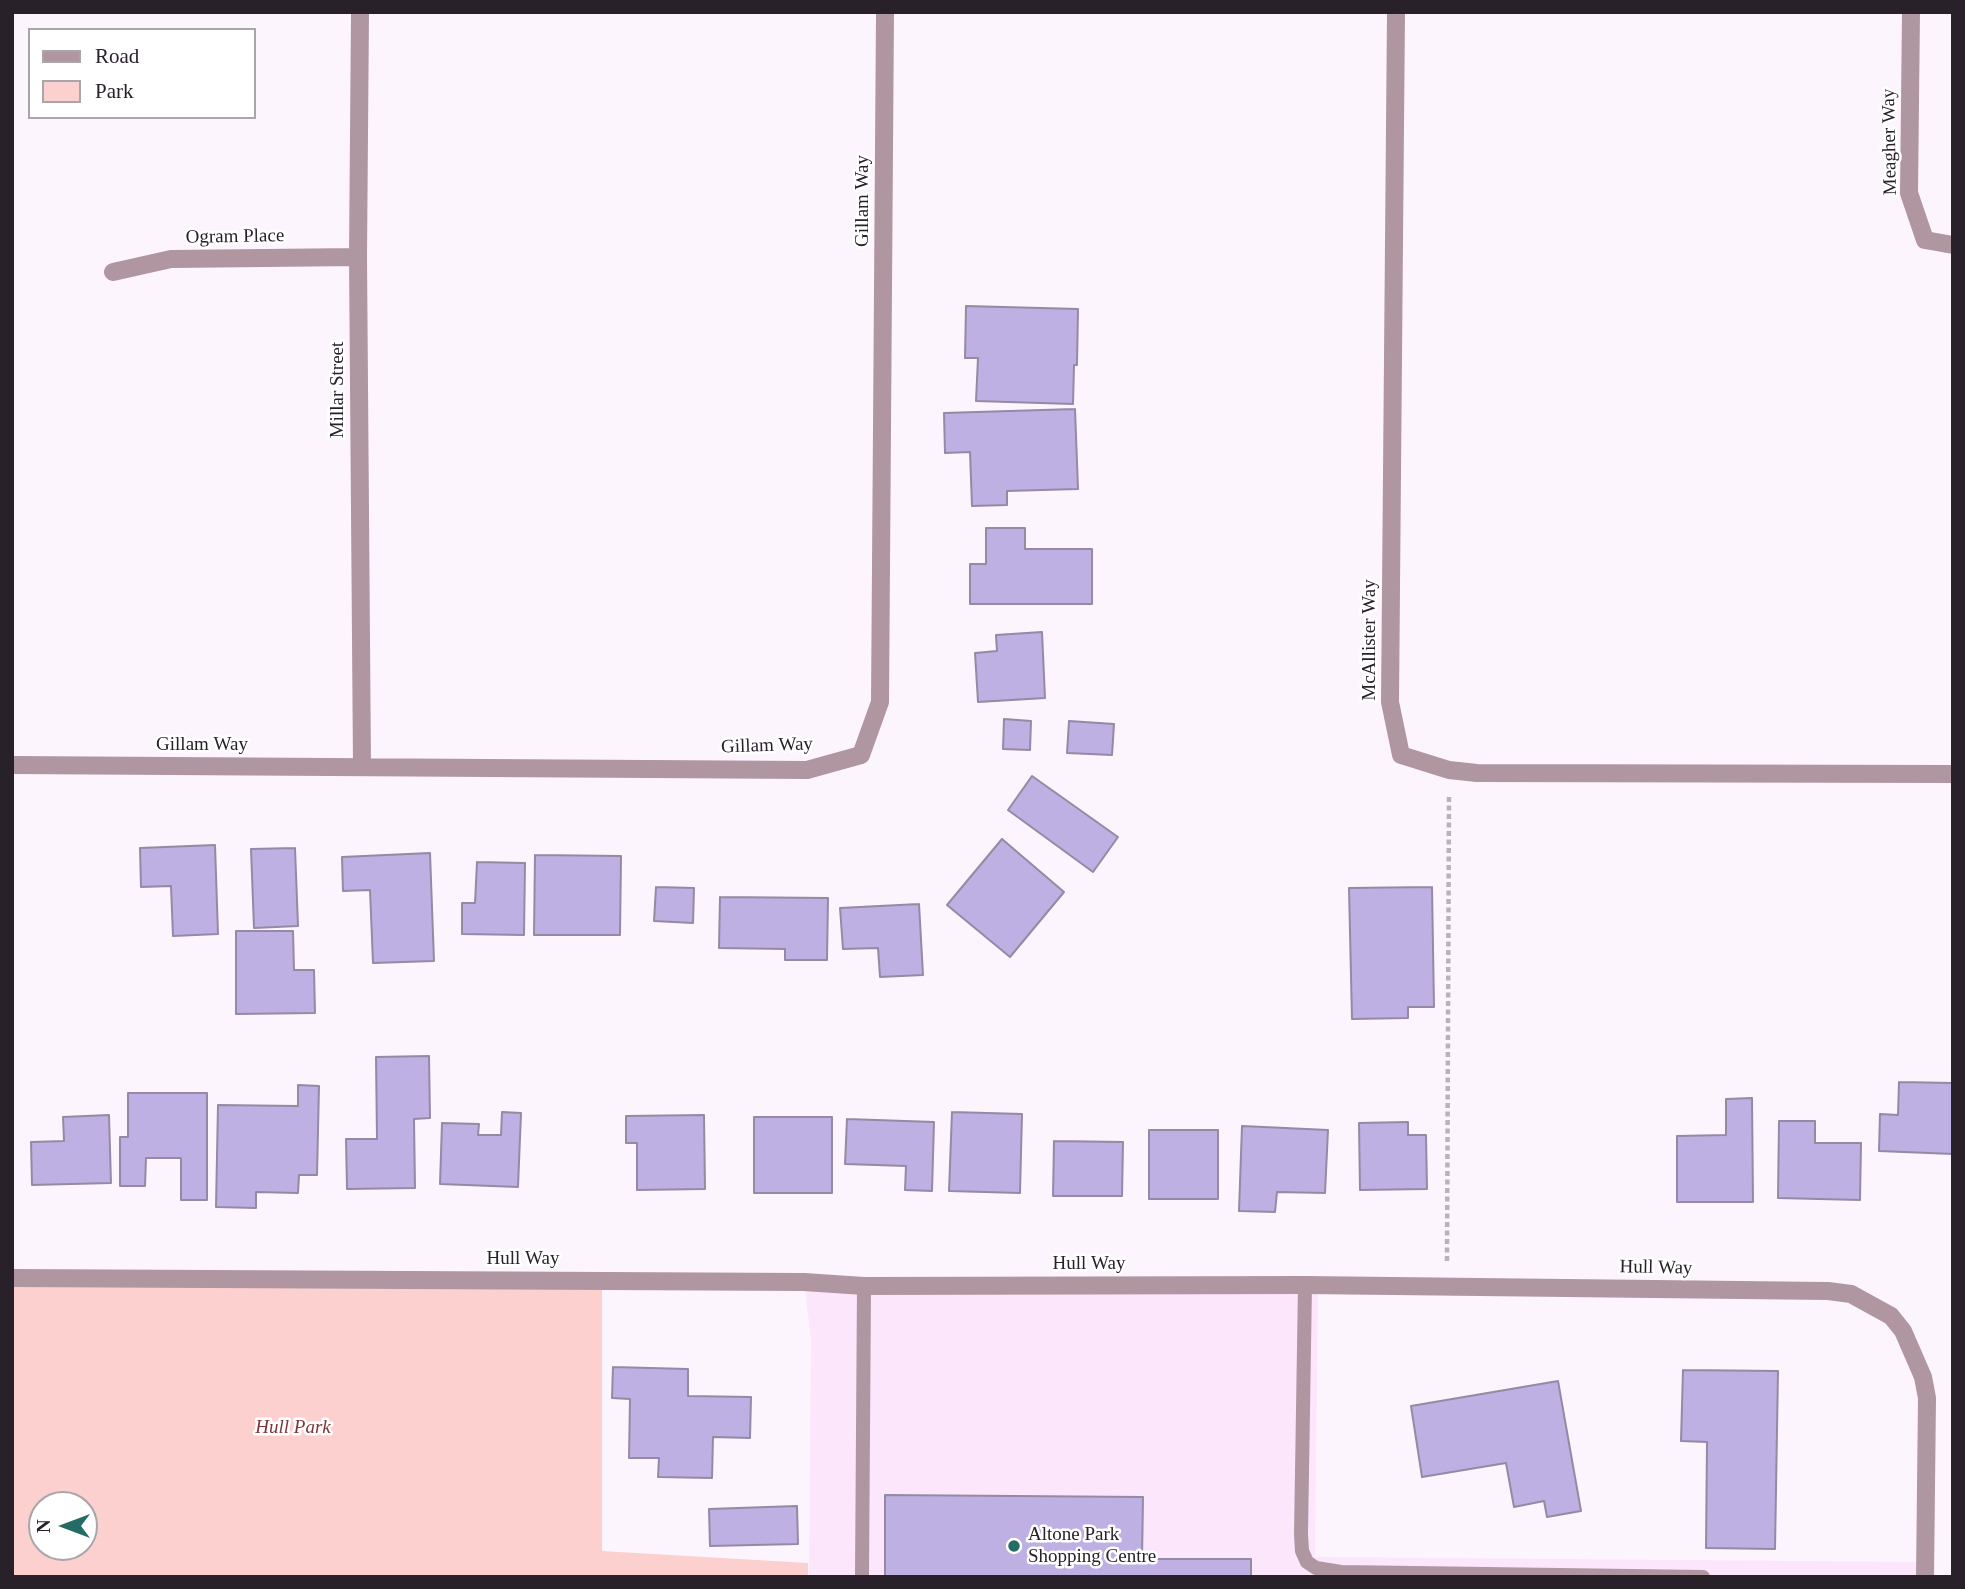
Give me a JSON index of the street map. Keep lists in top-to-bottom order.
{
  "streets": {
    "street": [
      "Meagher Way",
      "Gillam Way",
      "Ogram Place",
      "Millar Street",
      "McAllister Way",
      "Hull Way"
    ]
  },
  "crossings": [
    ["Gillam Way", "Millar Street"],
    ["Ogram Place", "Millar Street"]
  ],
  "parks": ["Hull Park"],
  "places": ["Altone Park Shopping Centre"],
  "legend": ["Road", "Park"],
  "north": "left"
}
